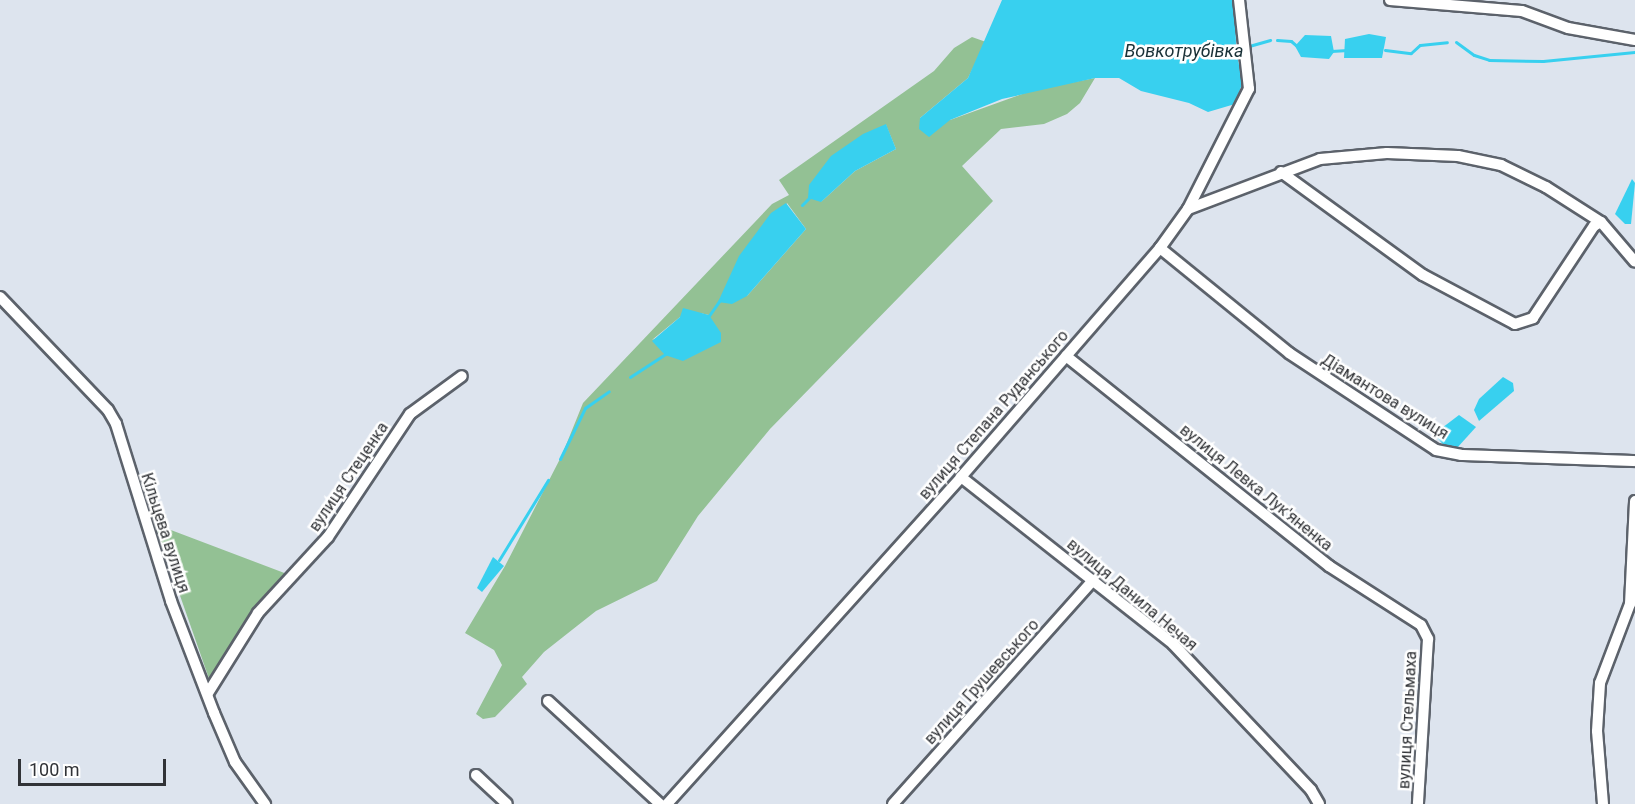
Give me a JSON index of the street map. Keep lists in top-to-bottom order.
{
  "streets": {
    "street": [
      "Діамантова вулиця",
      "вулиця Степана Руданського",
      "вулиця Стеценка",
      "вулиця Левка Лук'яненка",
      "Кільцева вулиця",
      "вулиця Данила Нечая",
      "вулиця Грушевського",
      "вулиця Стельмаха"
    ]
  },
  "crossings": [
    ["Діамантова вулиця", "вулиця Степана Руданського"],
    ["вулиця Степана Руданського", "вулиця Левка Лук'яненка"],
    ["вулиця Степана Руданського", "вулиця Данила Нечая"],
    ["вулиця Стеценка", "Кільцева вулиця"],
    ["вулиця Левка Лук'яненка", "вулиця Стельмаха"],
    ["вулиця Данила Нечая", "вулиця Грушевського"]
  ],
  "water": ["Вовкотрубівка"],
  "scale_bar": "100 m"
}
